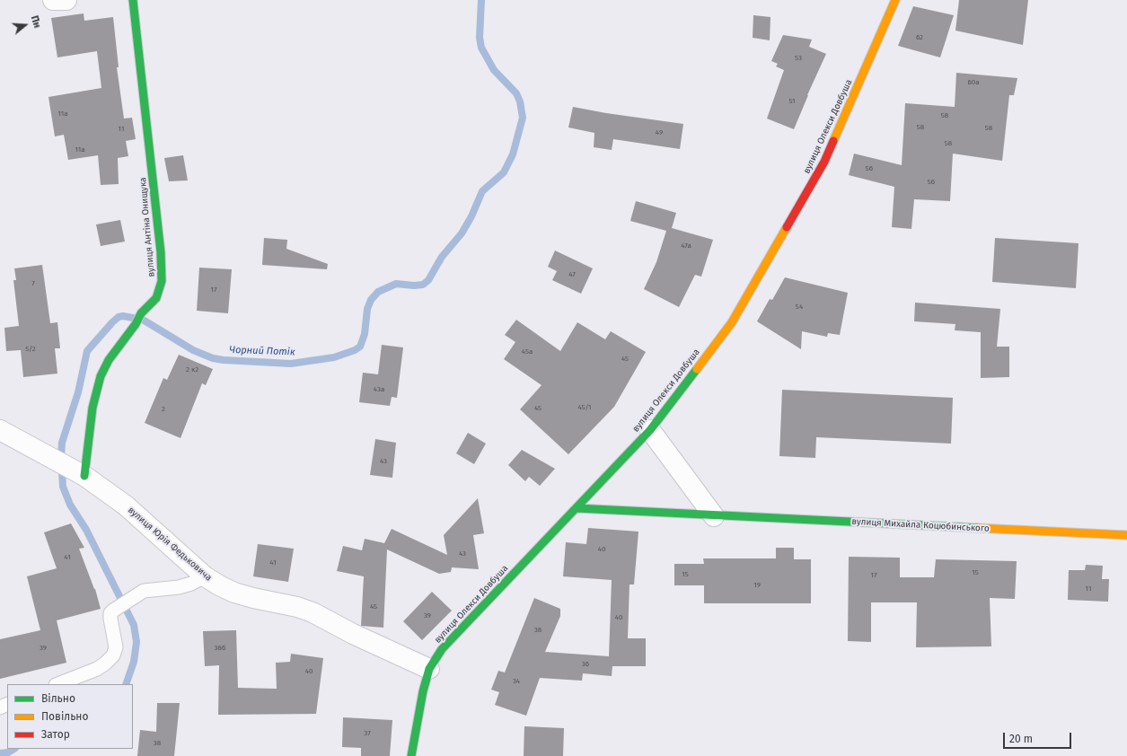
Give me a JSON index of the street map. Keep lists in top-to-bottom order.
{
  "streets": {
    "street": [
      "вулиця Олекси Довбуша",
      "вулиця Антіна Онищука",
      "вулиця Михайла Коцюбинського",
      "вулиця Юрія Федьковича"
    ]
  },
  "crossings": [
    ["вулиця Олекси Довбуша", "вулиця Михайла Коцюбинського"],
    ["вулиця Олекси Довбуша", "вулиця Юрія Федьковича"],
    ["вулиця Антіна Онищука", "вулиця Юрія Федьковича"]
  ],
  "water": ["Чорний Потік"],
  "house_numbers": [
    "62",
    "53",
    "60а",
    "51",
    "11а",
    "58",
    "58",
    "58",
    "11",
    "49",
    "58",
    "11а",
    "56",
    "56",
    "47а",
    "47",
    "7",
    "17",
    "54",
    "5/2",
    "45а",
    "45",
    "2 к2",
    "43а",
    "45/1",
    "45",
    "2",
    "43",
    "40",
    "43",
    "41",
    "41",
    "15",
    "15",
    "17",
    "19",
    "11",
    "45",
    "39",
    "40",
    "38",
    "39",
    "38б",
    "36",
    "40",
    "34",
    "37",
    "38"
  ],
  "legend": ["Вільно", "Повільно", "Затор"],
  "scale_bar": "20 m",
  "north": "right"
}
